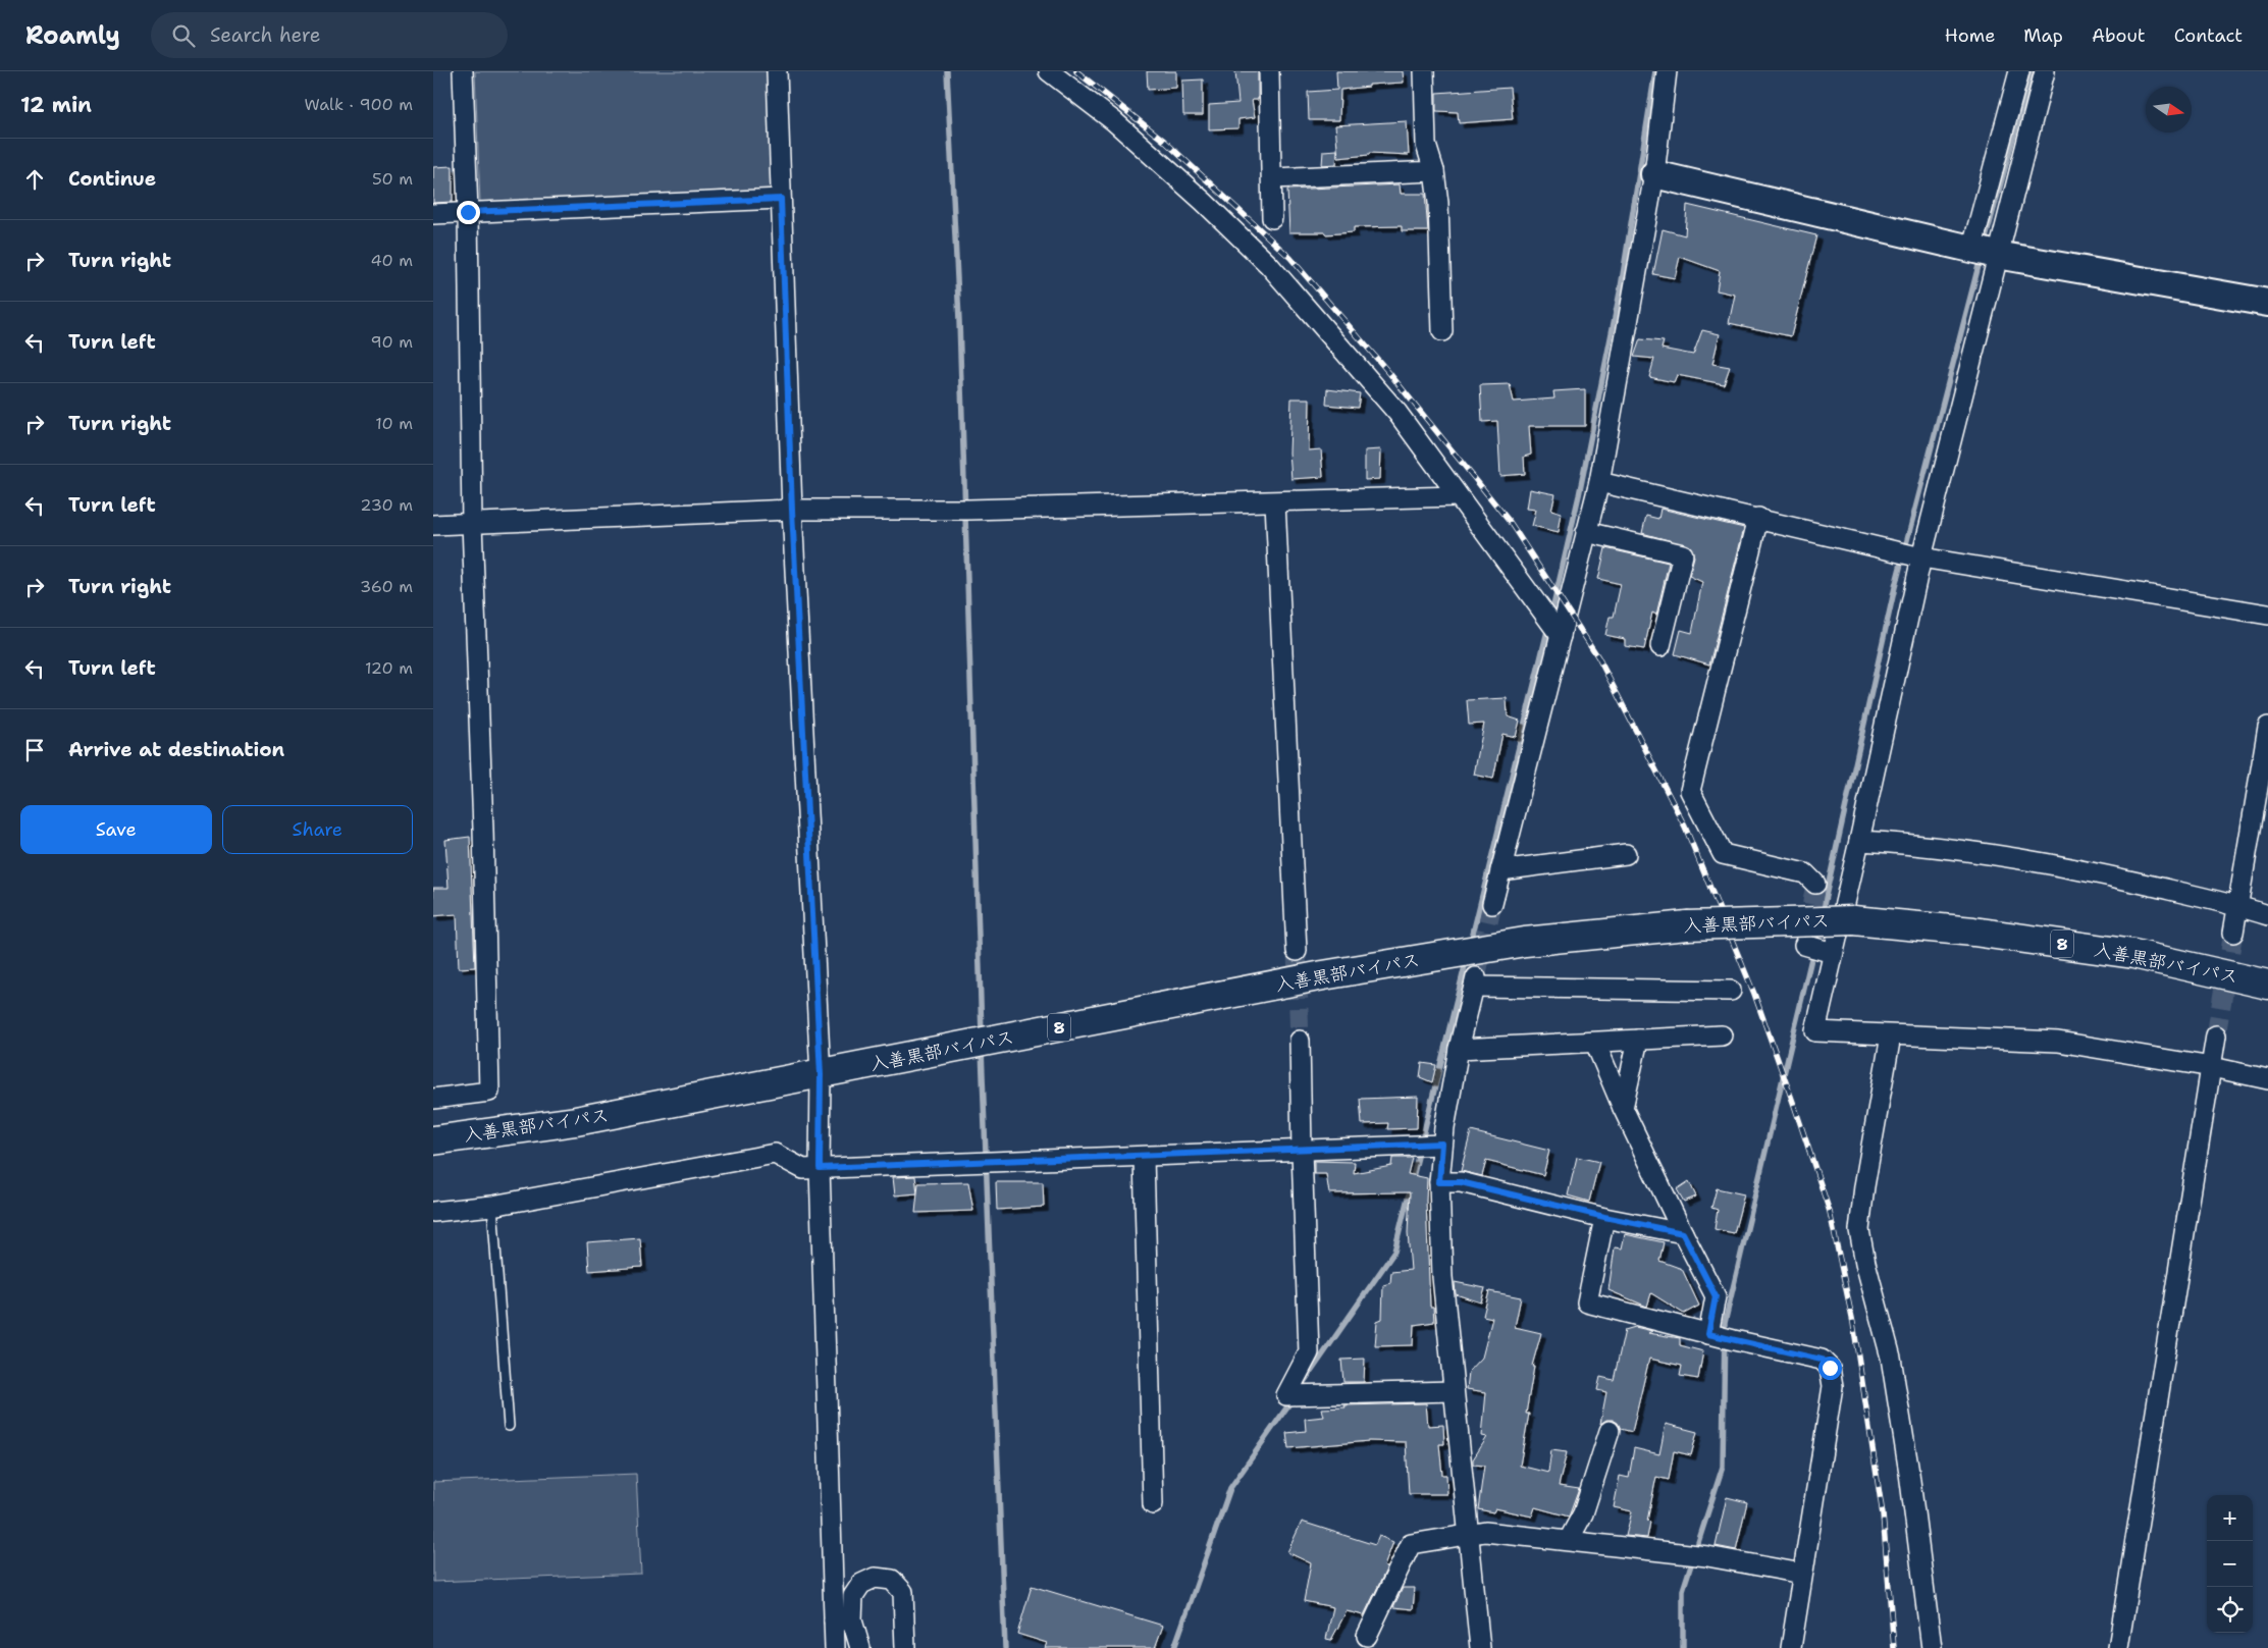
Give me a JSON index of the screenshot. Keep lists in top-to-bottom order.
{
  "streets": {
    "highway": ["入善黒部バイパス", "8"]
  },
  "north": "right",
  "page": {
    "header": "Roamly",
    "search": "Search here",
    "nav": [
      "Home",
      "Map",
      "About",
      "Contact"
    ],
    "heading": ["12 min", "Walk · 900 m"],
    "list": [
      ["Continue", "50 m"],
      ["Turn right", "40 m"],
      ["Turn left", "90 m"],
      ["Turn right", "10 m"],
      ["Turn left", "230 m"],
      ["Turn right", "360 m"],
      ["Turn left", "120 m"],
      "Arrive at destination"
    ],
    "buttons": ["Save", "Share"],
    "map_buttons": ["+", "−"]
  }
}
